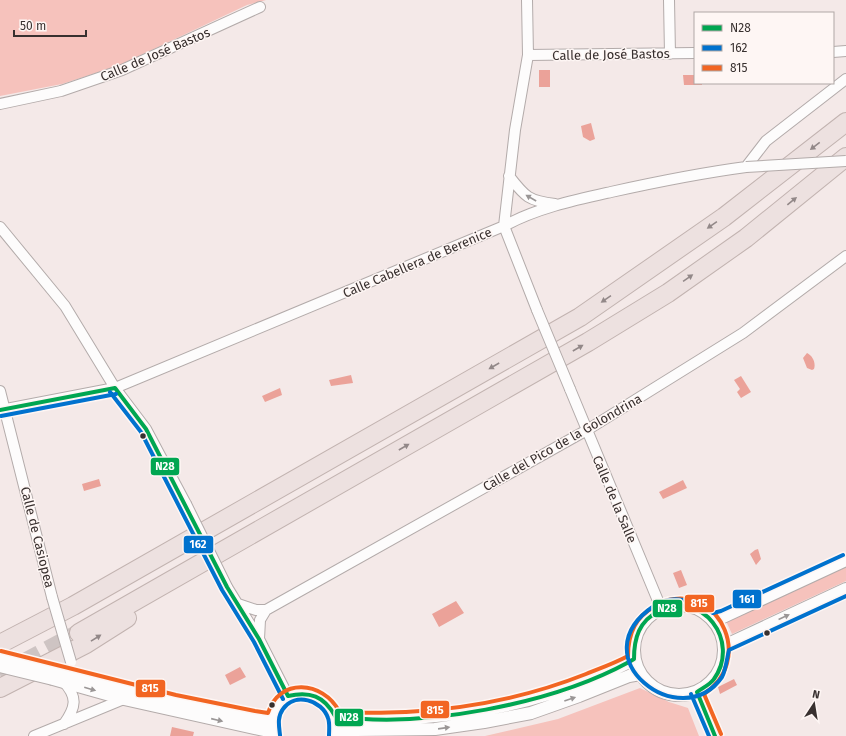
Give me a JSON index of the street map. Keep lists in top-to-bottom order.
{
  "streets": {
    "street": [
      "Calle de José Bastos",
      "Calle Cabellera de Berenice",
      "Calle del Pico de la Golondrina",
      "Calle de la Salle",
      "Calle de Casiopea"
    ]
  },
  "crossings": [
    ["Calle Cabellera de Berenice", "Calle de la Salle"],
    ["Calle Cabellera de Berenice", "Calle de Casiopea"],
    ["Calle del Pico de la Golondrina", "Calle de la Salle"]
  ],
  "lines": [
    "transit line N28",
    "transit line 162",
    "transit line 161",
    "transit line 815"
  ],
  "legend": ["N28", "162", "815"],
  "scale_bar": "50 m",
  "north": "top"
}
